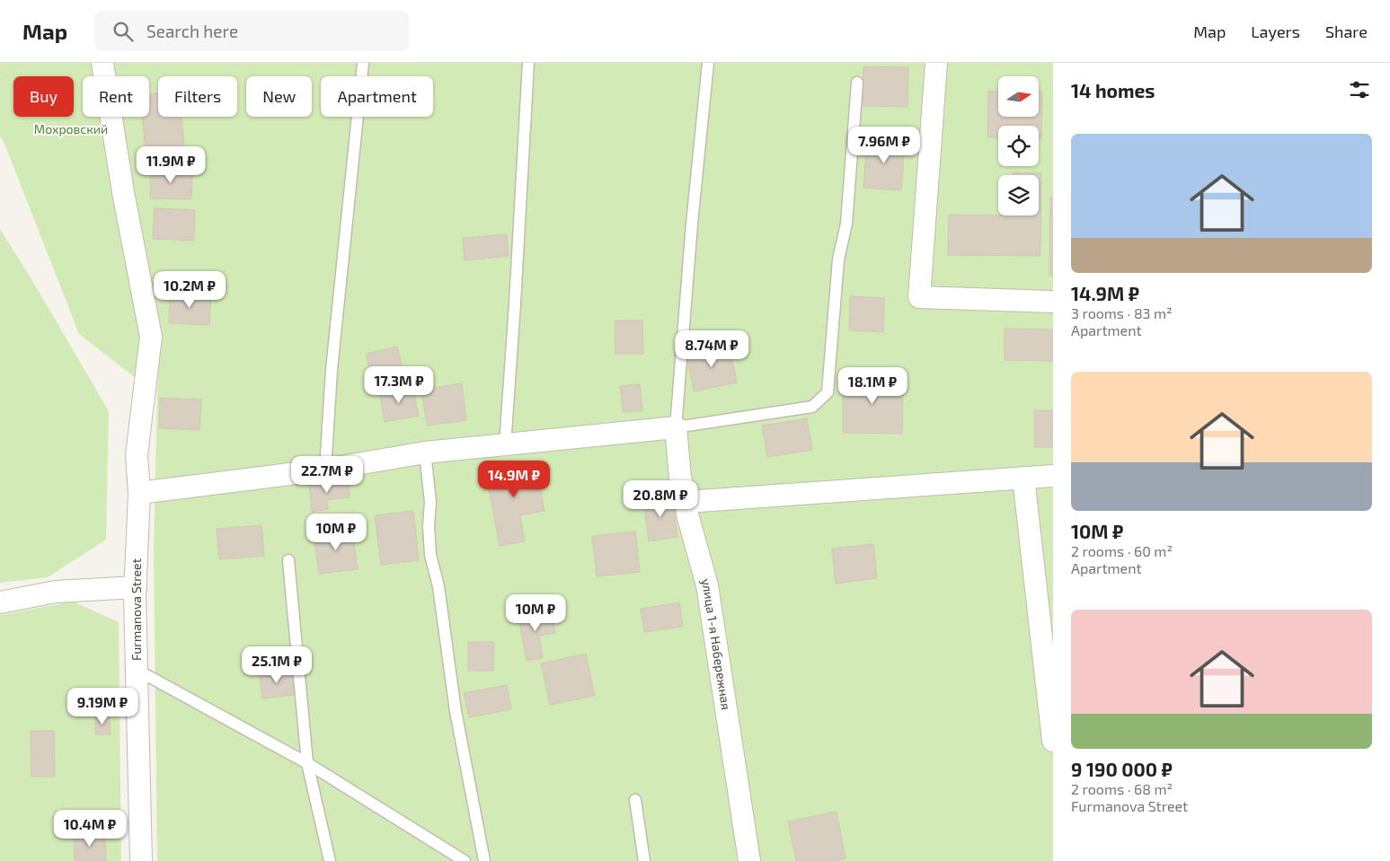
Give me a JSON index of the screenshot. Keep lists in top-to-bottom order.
{
  "streets": {
    "street": ["Furmanova Street", "улица 1-я Набережная"]
  },
  "parks": ["Мохровский"],
  "north": "right",
  "page": {
    "header": "Map",
    "search": "Search here",
    "nav": ["Map", "Layers", "Share"],
    "heading": "14 homes",
    "chip": [
      "Buy",
      "Rent",
      "Filters",
      "New",
      "Apartment"
    ],
    "list": [
      {
        "name": "14.9M ₽",
        "note": "3 rooms · 83 m² · Apartment"
      },
      {
        "name": "10M ₽",
        "note": "2 rooms · 60 m² · Apartment"
      },
      {
        "name": "9 190 000 ₽",
        "note": "2 rooms · 68 m² · Furmanova Street"
      }
    ],
    "price": [
      "7.96M ₽",
      "11.9M ₽",
      "10.2M ₽",
      "8.74M ₽",
      "17.3M ₽",
      "18.1M ₽",
      "22.7M ₽",
      "14.9M ₽",
      "20.8M ₽",
      "10M ₽",
      "10M ₽",
      "25.1M ₽",
      "9.19M ₽",
      "10.4M ₽"
    ]
  }
}
